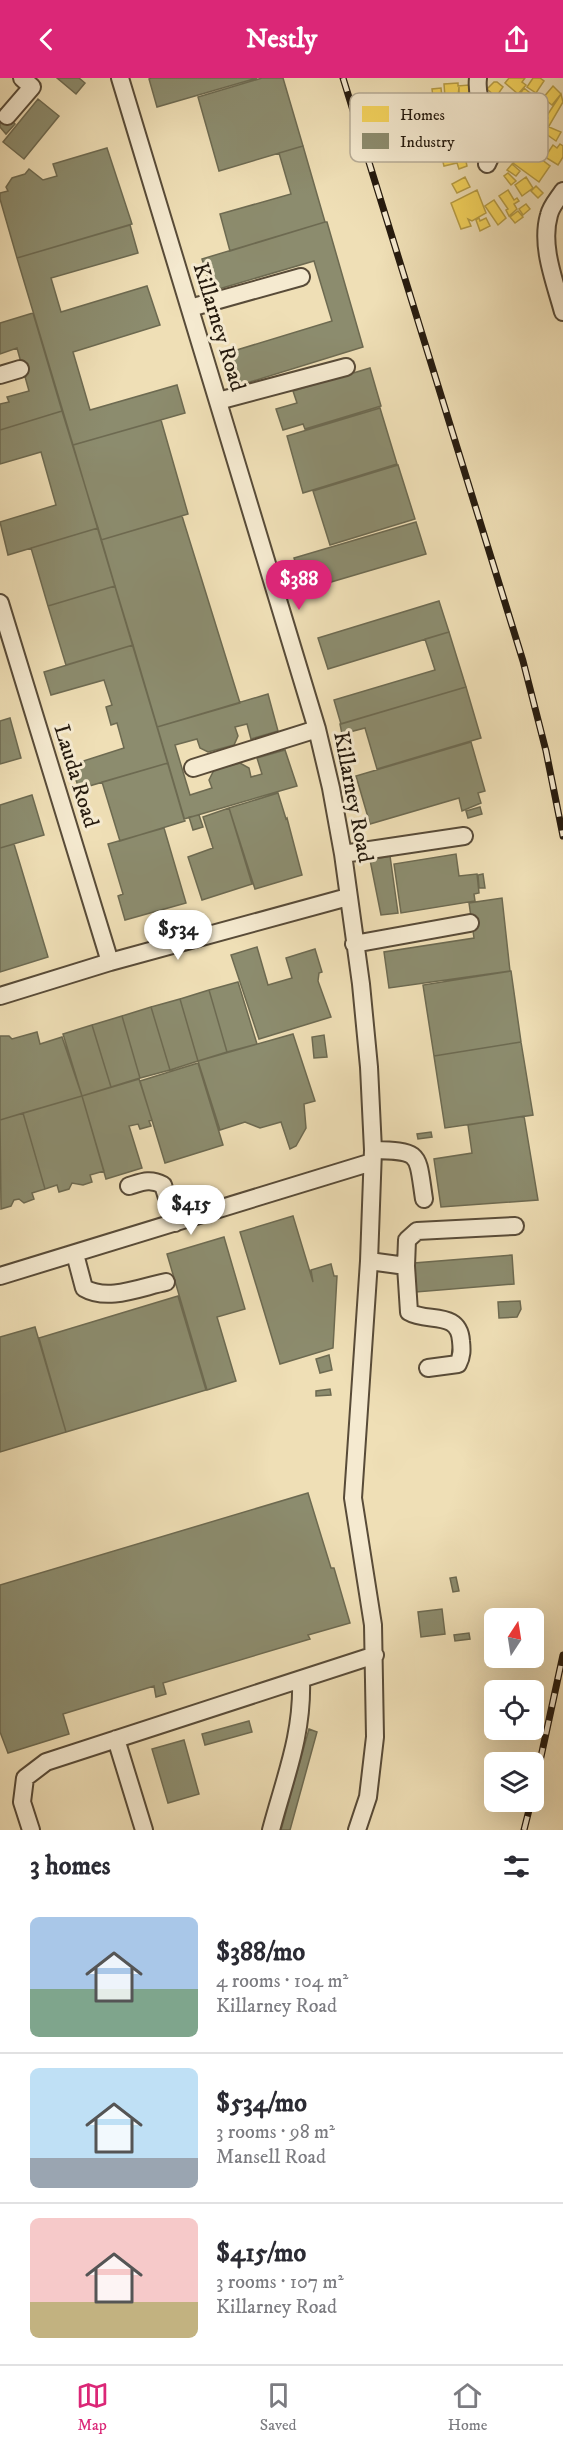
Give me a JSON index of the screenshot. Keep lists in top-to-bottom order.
{
  "streets": {
    "street": ["Killarney Road", "Lauda Road"]
  },
  "legend": ["Homes", "Industry"],
  "north": "top",
  "page": {
    "header": "Nestly",
    "price": ["$388", "$534", "$415"],
    "heading": "3 homes",
    "list": [
      {
        "name": "$388/mo",
        "note": "4 rooms · 104 m² · Killarney Road"
      },
      {
        "name": "$534/mo",
        "note": "3 rooms · 98 m² · Mansell Road"
      },
      {
        "name": "$415/mo",
        "note": "3 rooms · 107 m² · Killarney Road"
      }
    ],
    "tabs": ["Map", "Saved", "Home"]
  }
}
